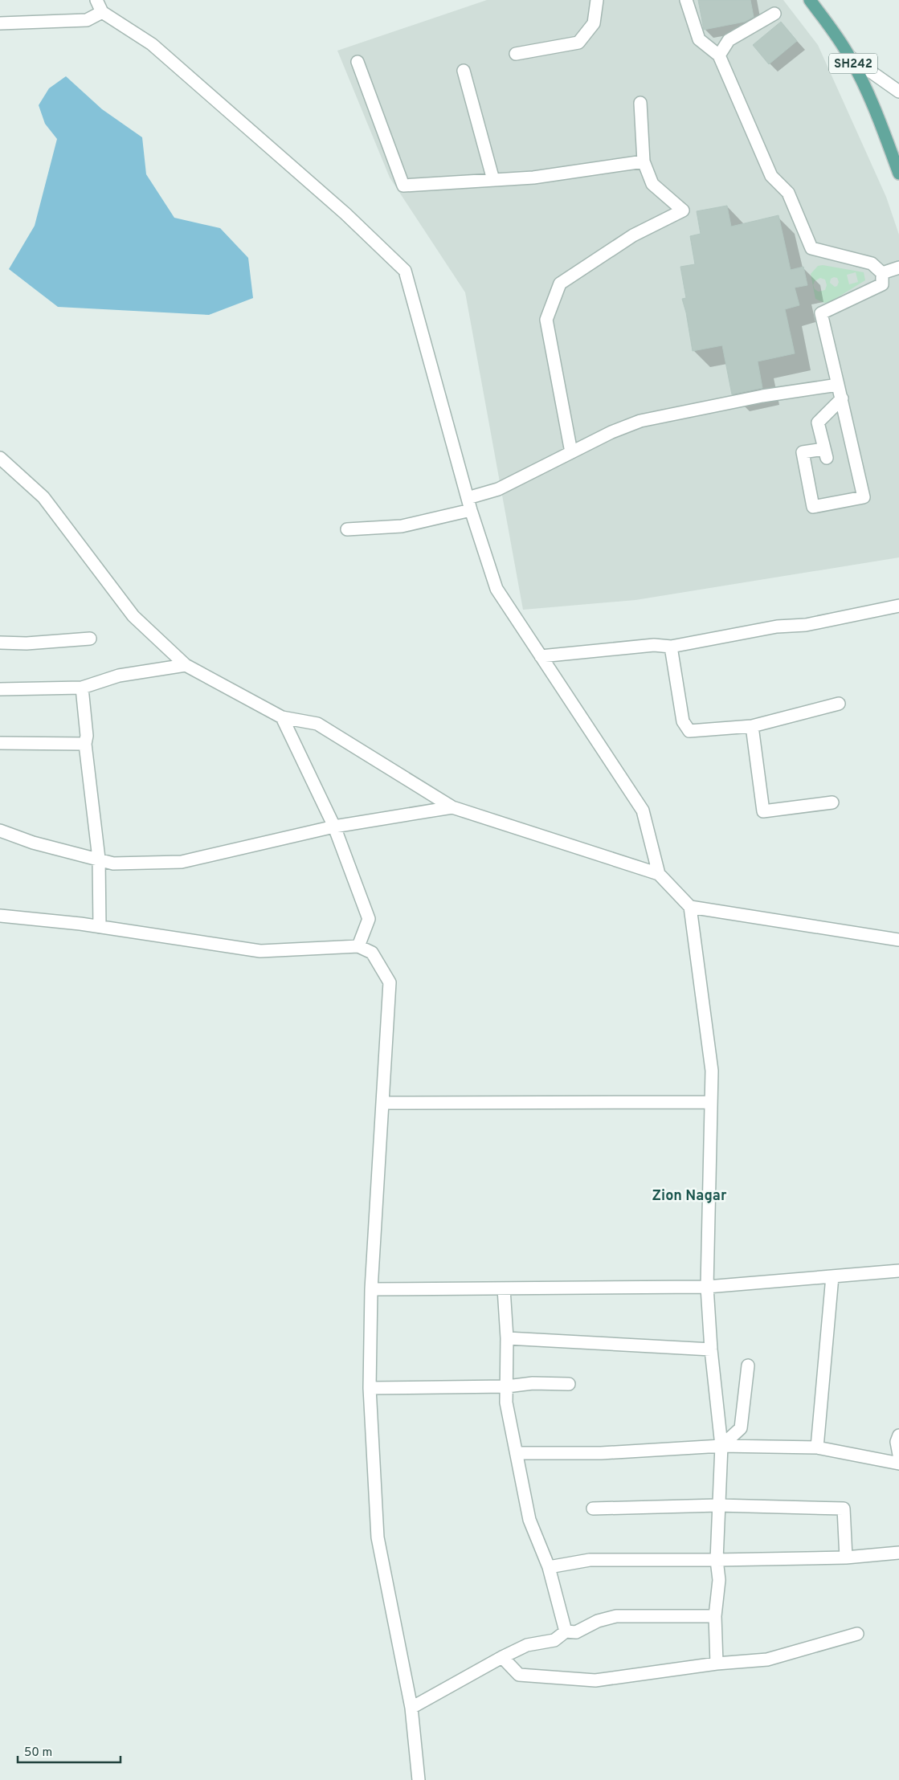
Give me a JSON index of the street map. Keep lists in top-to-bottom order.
{
  "streets": {
    "main road": ["SH242"]
  },
  "districts": ["Zion Nagar"],
  "scale_bar": "50 m"
}
